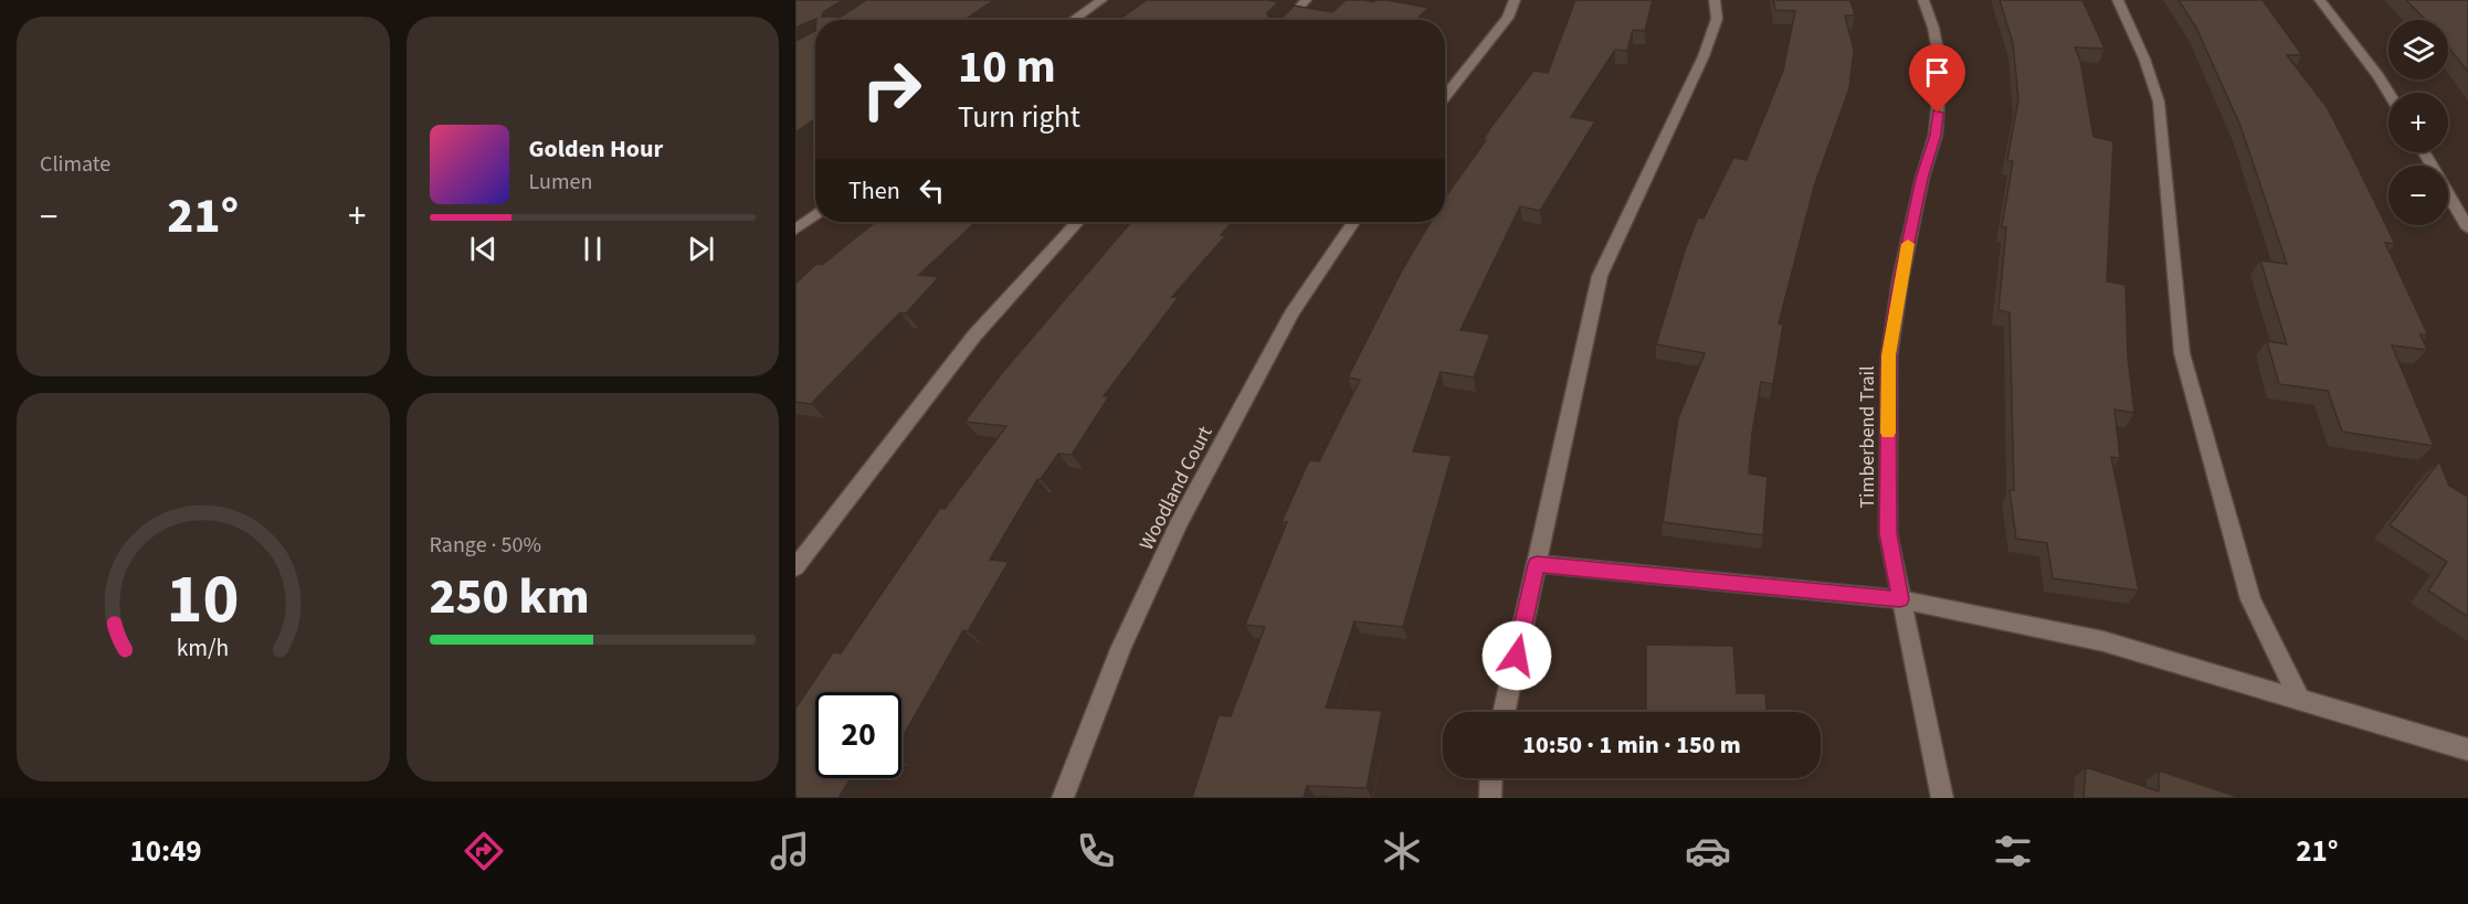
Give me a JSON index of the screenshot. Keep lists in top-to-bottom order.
{
  "streets": {
    "street": ["Timberbend Trail", "Woodland Court"]
  },
  "page": {
    "tile": [
      "Climate",
      ["Range · 50%", "250 km"]
    ],
    "map_buttons": ["+", "−"],
    "turn": ["10 m", "Turn right"],
    "song": ["Golden Hour", "Lumen"],
    "then": "Then",
    "heat": ["−", "21°", "+"],
    "limit": "20",
    "trip": "10:50 · 1 min · 150 m",
    "tabs": ["10:49", "21°"],
    "gauge": ["10", "km/h"]
  }
}
